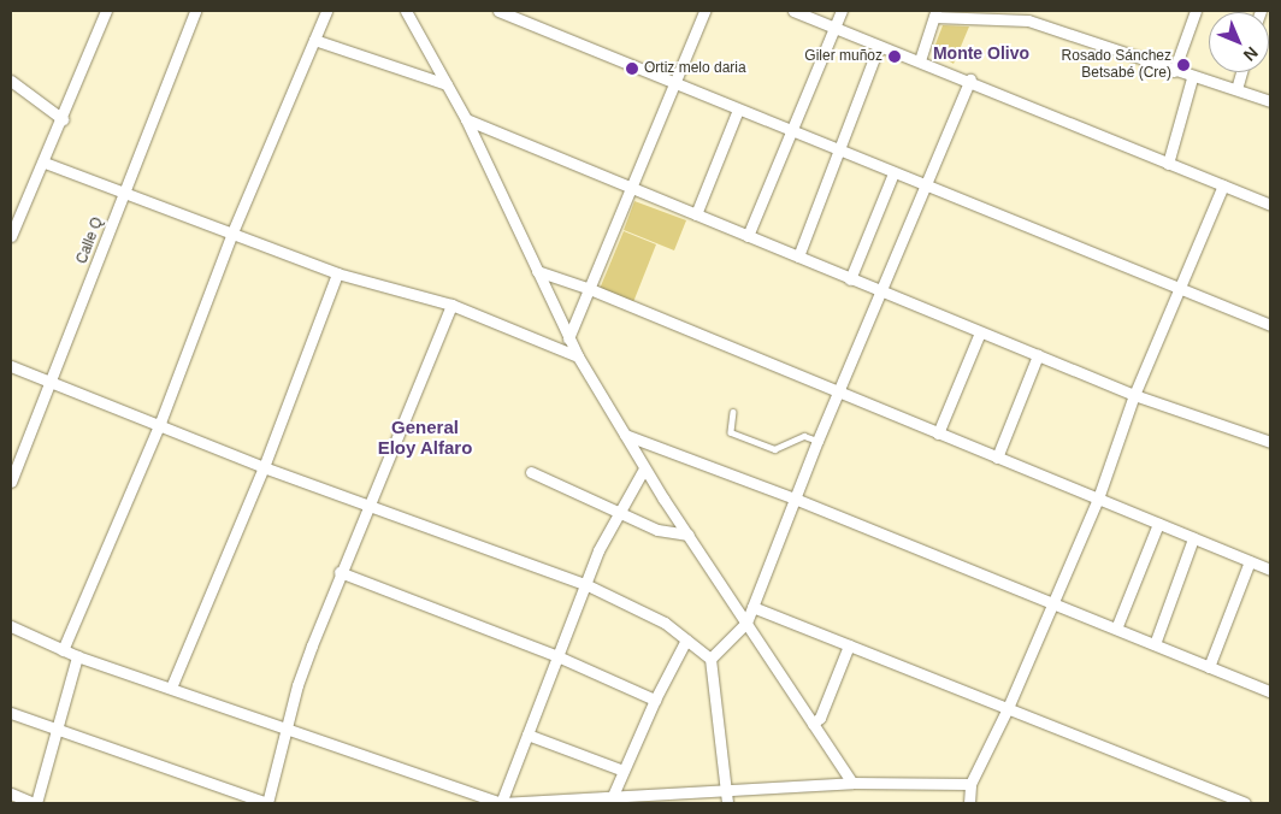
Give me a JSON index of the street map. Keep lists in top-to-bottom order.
{
  "streets": {
    "street": ["Calle Q"]
  },
  "districts": ["Monte Olivo", "General Eloy Alfaro"],
  "places": ["Giler muñoz", "Rosado Sánchez Betsabé (Cre)", "Ortiz melo daria"],
  "north": "bottom right"
}
